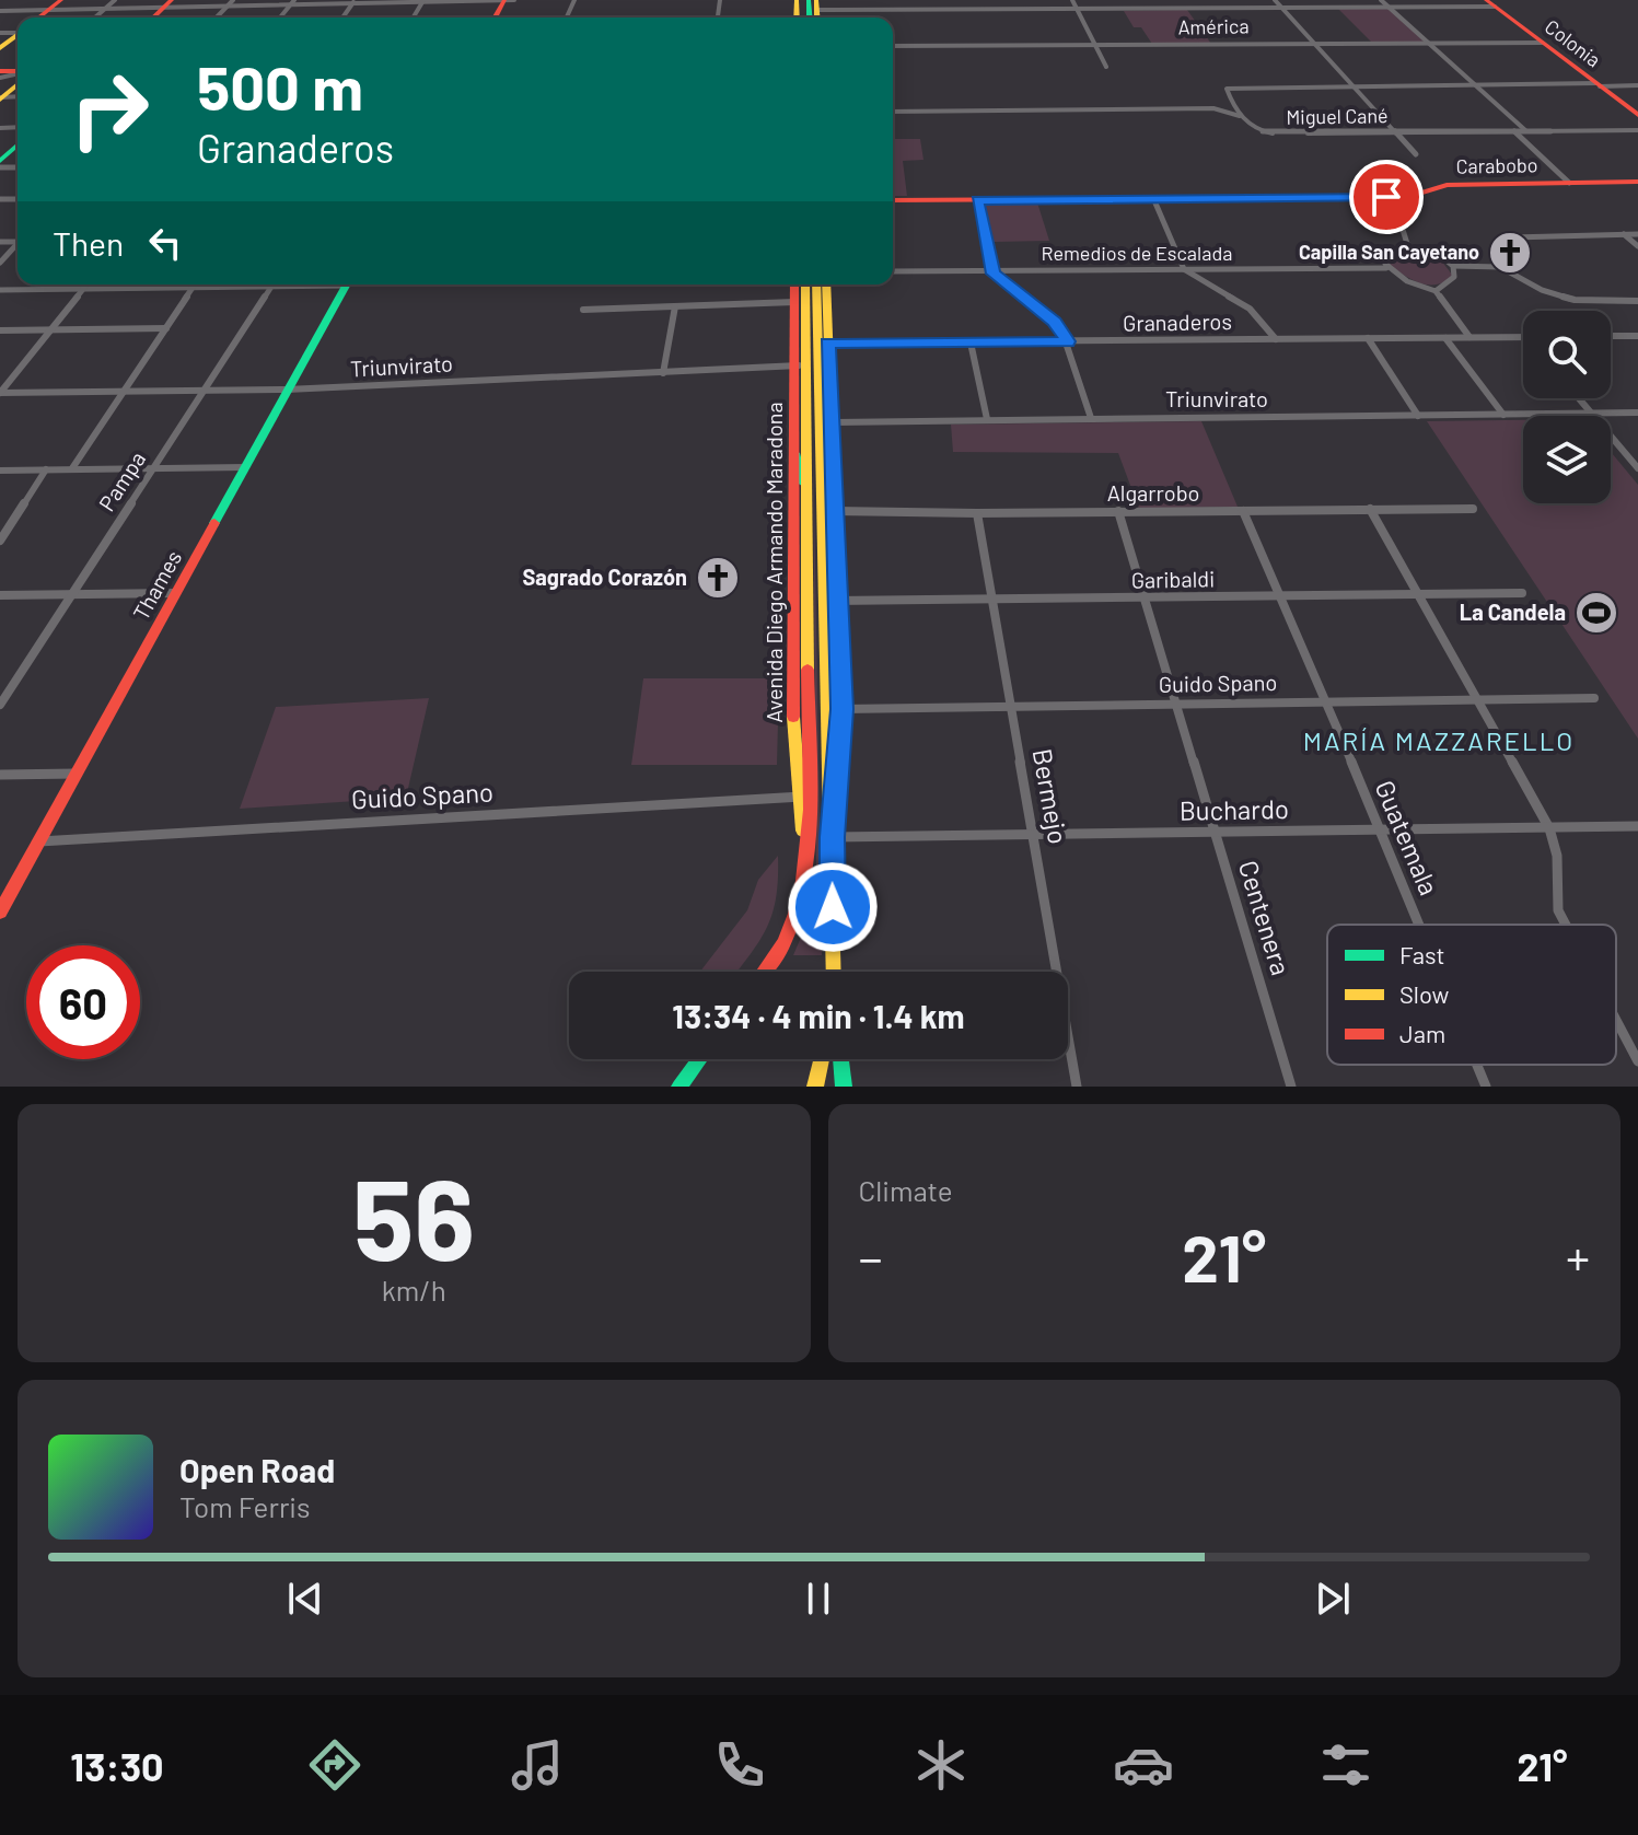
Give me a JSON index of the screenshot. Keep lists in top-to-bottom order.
{
  "streets": {
    "street": [
      "América",
      "Colonia",
      "Miguel Cané",
      "Carabobo",
      "Remedios de Escalada",
      "Granaderos",
      "Triunvirato",
      "Pampa",
      "Algarrobo",
      "Avenida Diego Armando Maradona",
      "Garibaldi",
      "Thames",
      "Guido Spano",
      "Bermejo",
      "Buchardo",
      "Guatemala",
      "Centenera"
    ]
  },
  "crossings": [
    ["América", "Colonia"],
    ["Granaderos", "Triunvirato"],
    ["Granaderos", "Avenida Diego Armando Maradona"],
    ["Triunvirato", "Pampa"],
    ["Triunvirato", "Avenida Diego Armando Maradona"],
    ["Triunvirato", "Thames"],
    ["Algarrobo", "Avenida Diego Armando Maradona"],
    ["Algarrobo", "Bermejo"],
    ["Algarrobo", "Guatemala"],
    ["Algarrobo", "Centenera"],
    ["Avenida Diego Armando Maradona", "Garibaldi"],
    ["Avenida Diego Armando Maradona", "Guido Spano"],
    ["Avenida Diego Armando Maradona", "Buchardo"],
    ["Garibaldi", "Bermejo"],
    ["Garibaldi", "Guatemala"],
    ["Garibaldi", "Centenera"],
    ["Thames", "Guido Spano"],
    ["Guido Spano", "Bermejo"],
    ["Guido Spano", "Guatemala"],
    ["Guido Spano", "Centenera"],
    ["Bermejo", "Buchardo"],
    ["Buchardo", "Guatemala"],
    ["Buchardo", "Centenera"]
  ],
  "districts": ["MARÍA MAZZARELLO"],
  "places": {
    "church": ["Capilla San Cayetano", "Sagrado Corazón"],
    "sports": ["La Candela"]
  },
  "legend": ["Fast", "Slow", "Jam"],
  "page": {
    "turn": ["500 m", "Granaderos"],
    "then": "Then",
    "limit": "60",
    "trip": "13:34 · 4 min · 1.4 km",
    "tile": [
      ["56", "km/h"],
      "Climate"
    ],
    "heat": ["−", "21°", "+"],
    "song": ["Open Road", "Tom Ferris"],
    "tabs": ["13:30", "21°"]
  }
}
